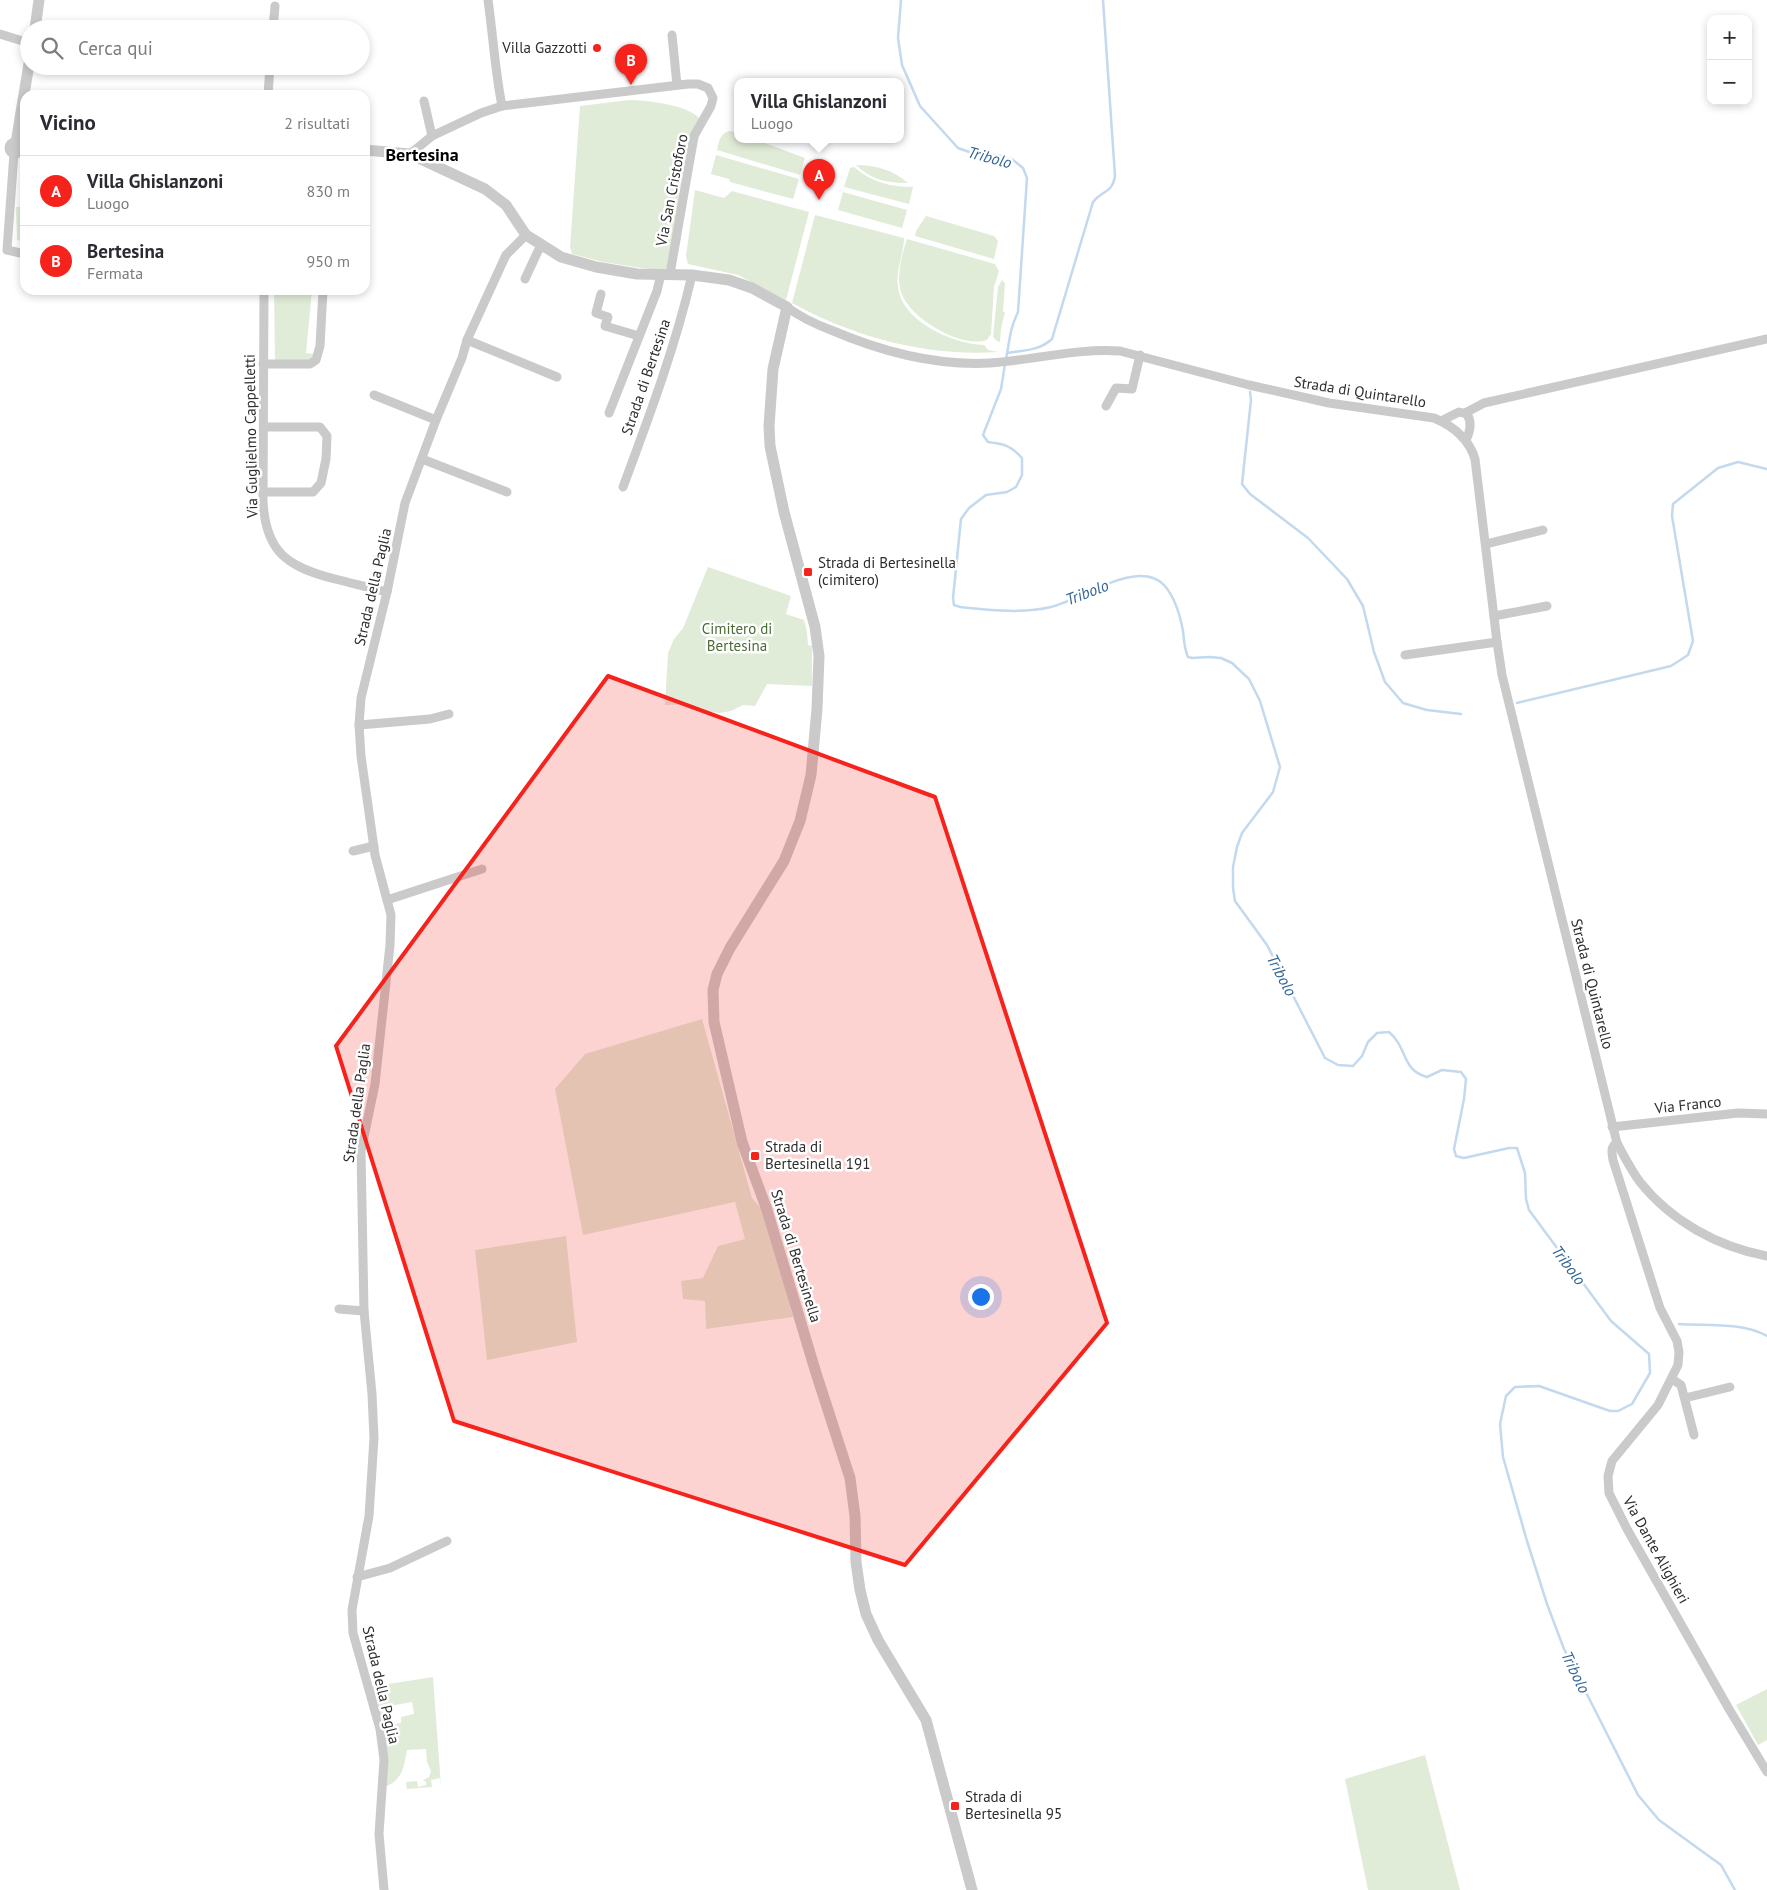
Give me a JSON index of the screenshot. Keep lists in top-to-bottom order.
{
  "streets": {
    "street": [
      "Via San Cristoforo",
      "Strada di Bertesina",
      "Strada di Quintarello",
      "Via Guglielmo Cappelletti",
      "Strada della Paglia",
      "Via Franco",
      "Strada di Bertesinella",
      "Via Dante Alighieri"
    ]
  },
  "crossings": [
    ["Via San Cristoforo", "Strada di Bertesina"],
    ["Strada di Quintarello", "Via Franco"],
    ["Strada di Quintarello", "Strada di Bertesinella"],
    ["Strada di Quintarello", "Via Dante Alighieri"],
    ["Via Guglielmo Cappelletti", "Strada della Paglia"]
  ],
  "districts": ["Bertesina"],
  "water": ["Tribolo"],
  "parks": ["Cimitero di Bertesina"],
  "places": {
    "other": ["Villa Gazzotti"],
    "transit": ["Strada di Bertesinella (cimitero)", "Strada di Bertesinella 191", "Strada di Bertesinella 95"]
  },
  "page": {
    "map_buttons": ["+", "−"],
    "search": "Cerca qui",
    "pins": ["B", "A"],
    "popup": ["Villa Ghislanzoni", "Luogo"],
    "heading": ["Vicino", "2 risultati"],
    "list": [
      {
        "mark": "A",
        "name": "Villa Ghislanzoni",
        "note": "Luogo",
        "value": "830 m"
      },
      {
        "mark": "B",
        "name": "Bertesina",
        "note": "Fermata",
        "value": "950 m"
      }
    ]
  }
}
